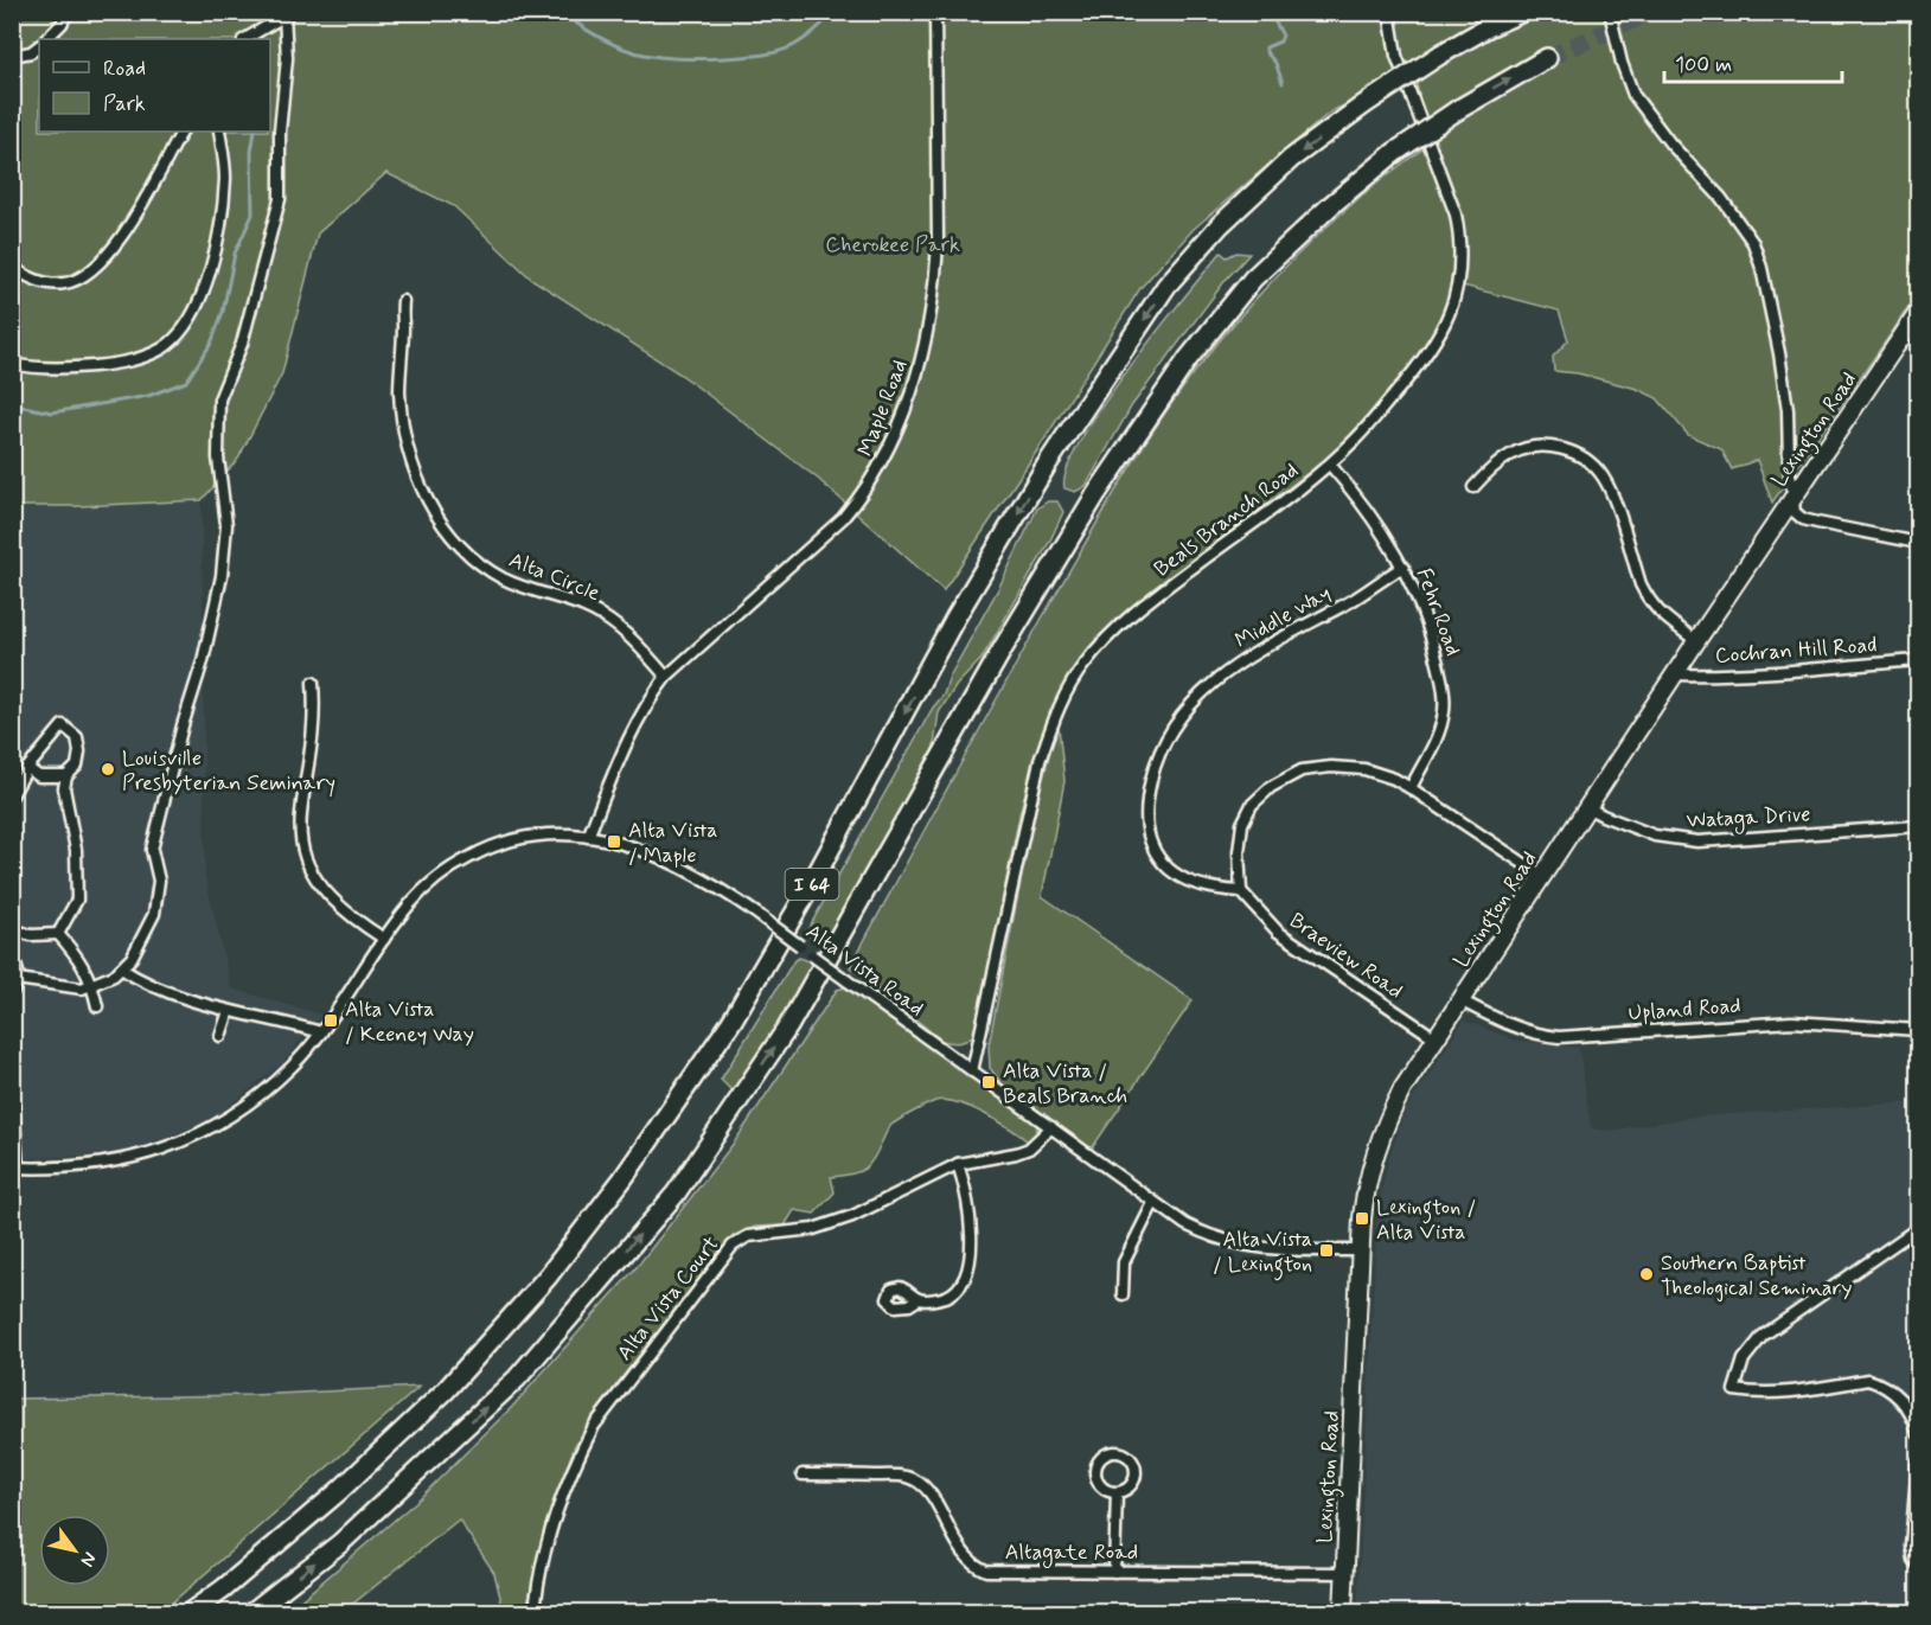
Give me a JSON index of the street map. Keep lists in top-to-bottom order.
{
  "streets": {
    "highway": ["I 64"],
    "main road": ["Lexington Road"],
    "street": [
      "Maple Road",
      "Beals Branch Road",
      "Alta Circle",
      "Fehr Road",
      "Middle Way",
      "Cochran Hill Road",
      "Wataga Drive",
      "Braeview Road",
      "Alta Vista Road",
      "Upland Road",
      "Alta Vista Court",
      "Altagate Road"
    ]
  },
  "crossings": [
    ["Maple Road", "Alta Circle"],
    ["Maple Road", "Alta Vista Road"],
    ["Lexington Road", "Cochran Hill Road"],
    ["Lexington Road", "Wataga Drive"],
    ["Lexington Road", "Braeview Road"],
    ["Lexington Road", "Alta Vista Road"],
    ["Lexington Road", "Upland Road"],
    ["Lexington Road", "Altagate Road"],
    ["Beals Branch Road", "Fehr Road"],
    ["Beals Branch Road", "Alta Vista Road"],
    ["Fehr Road", "Middle Way"],
    ["Middle Way", "Braeview Road"],
    ["Alta Vista Road", "Alta Vista Court"]
  ],
  "parks": ["Cherokee Park"],
  "places": {
    "other": ["Louisville Presbyterian Seminary", "Southern Baptist Theological Seminary"],
    "transit": [
      "Alta Vista / Maple",
      "Alta Vista / Keeney Way",
      "Alta Vista / Beals Branch",
      "Lexington / Alta Vista",
      "Alta Vista / Lexington"
    ]
  },
  "legend": ["Road", "Park"],
  "scale_bar": "100 m",
  "north": "bottom right"
}
